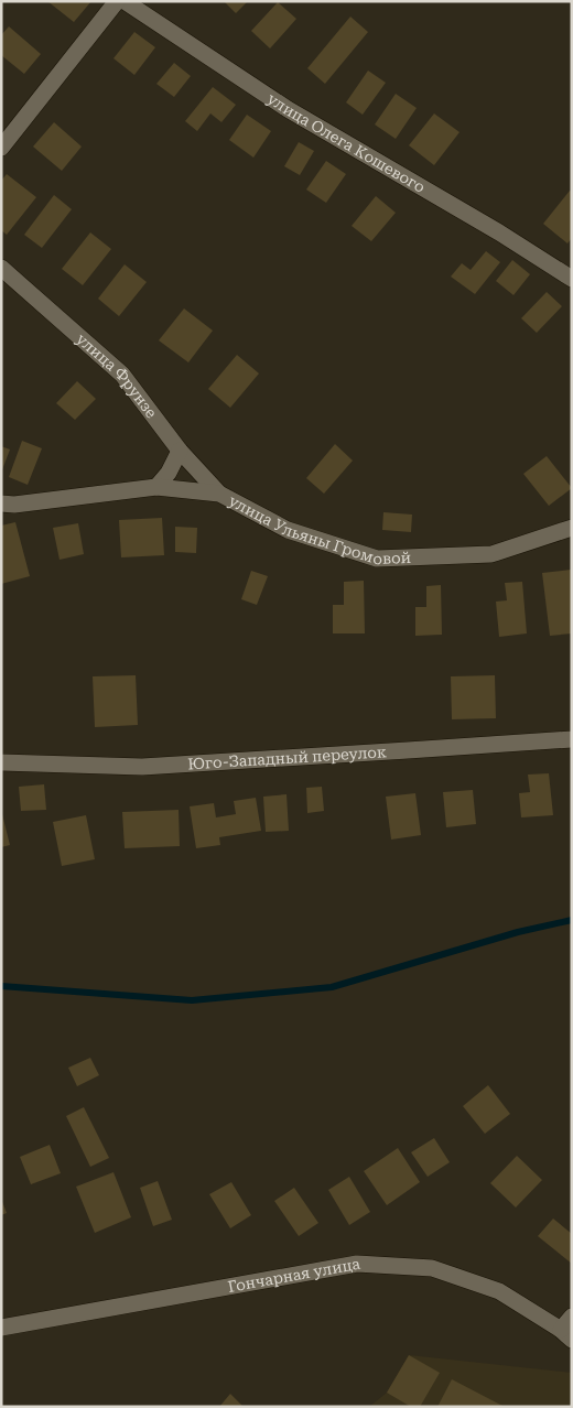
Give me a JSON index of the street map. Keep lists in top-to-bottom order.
{
  "streets": {
    "street": [
      "улица Олега Кошевого",
      "улица Фрунзе",
      "улица Ульяны Громовой",
      "Юго-Западный переулок",
      "Гончарная улица"
    ]
  },
  "crossings": [
    ["улица Фрунзе", "улица Ульяны Громовой"]
  ]
}
